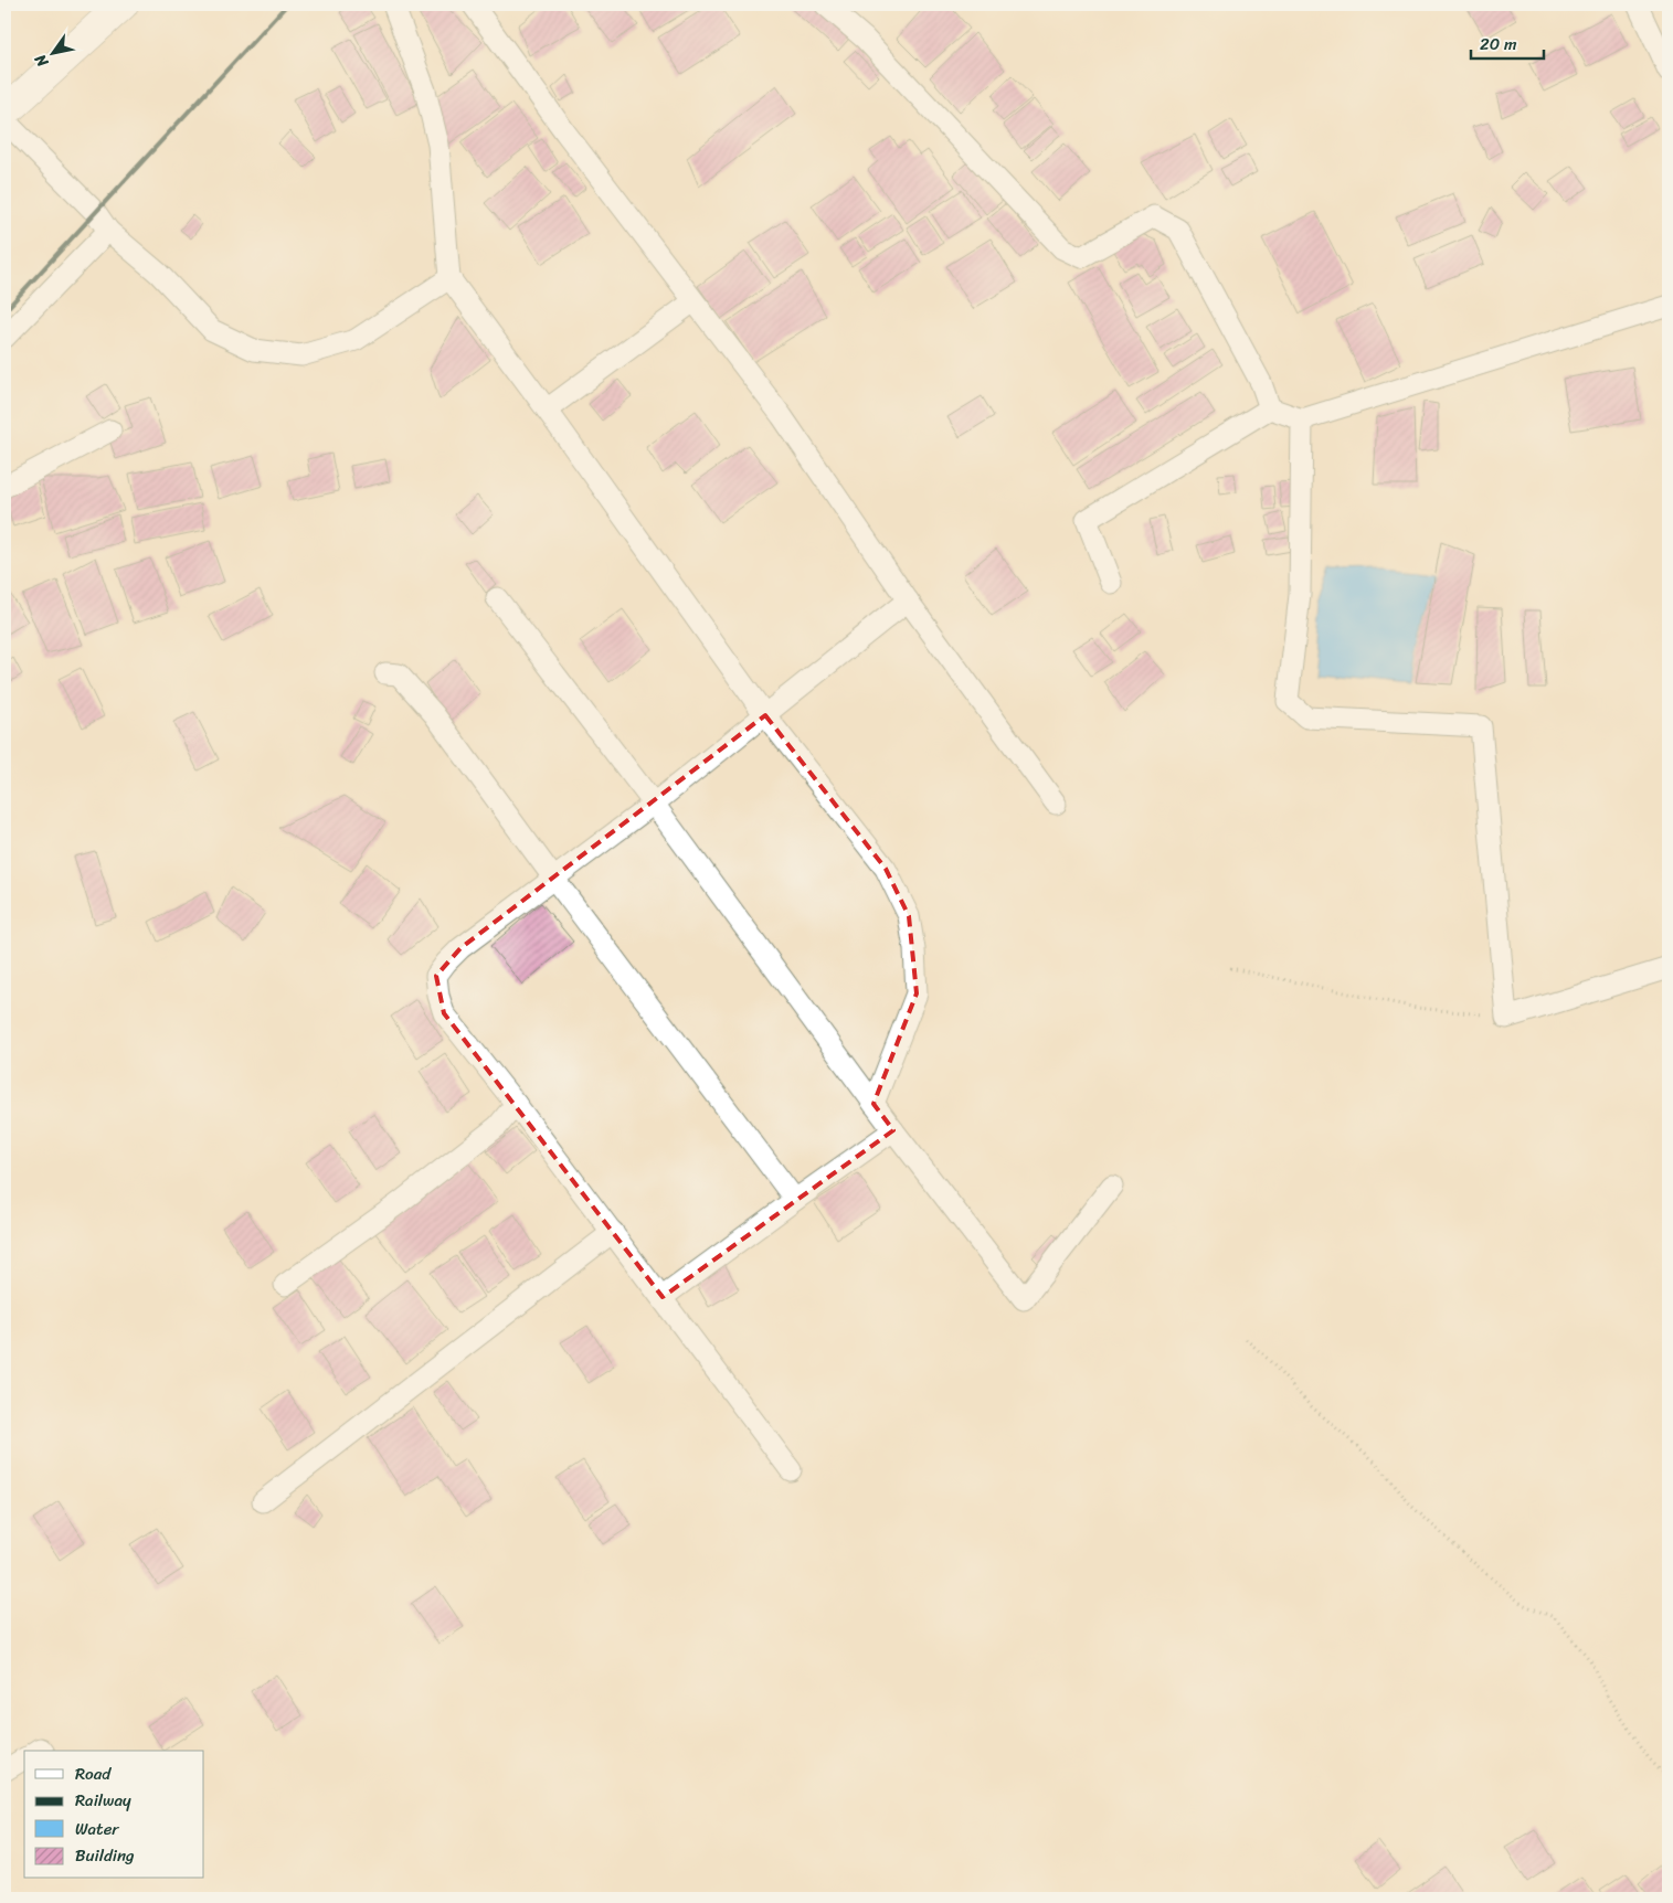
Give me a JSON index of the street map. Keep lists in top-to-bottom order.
{
  "legend": [
    "Road",
    "Railway",
    "Water",
    "Building"
  ],
  "scale_bar": "20 m",
  "north": "bottom left"
}
